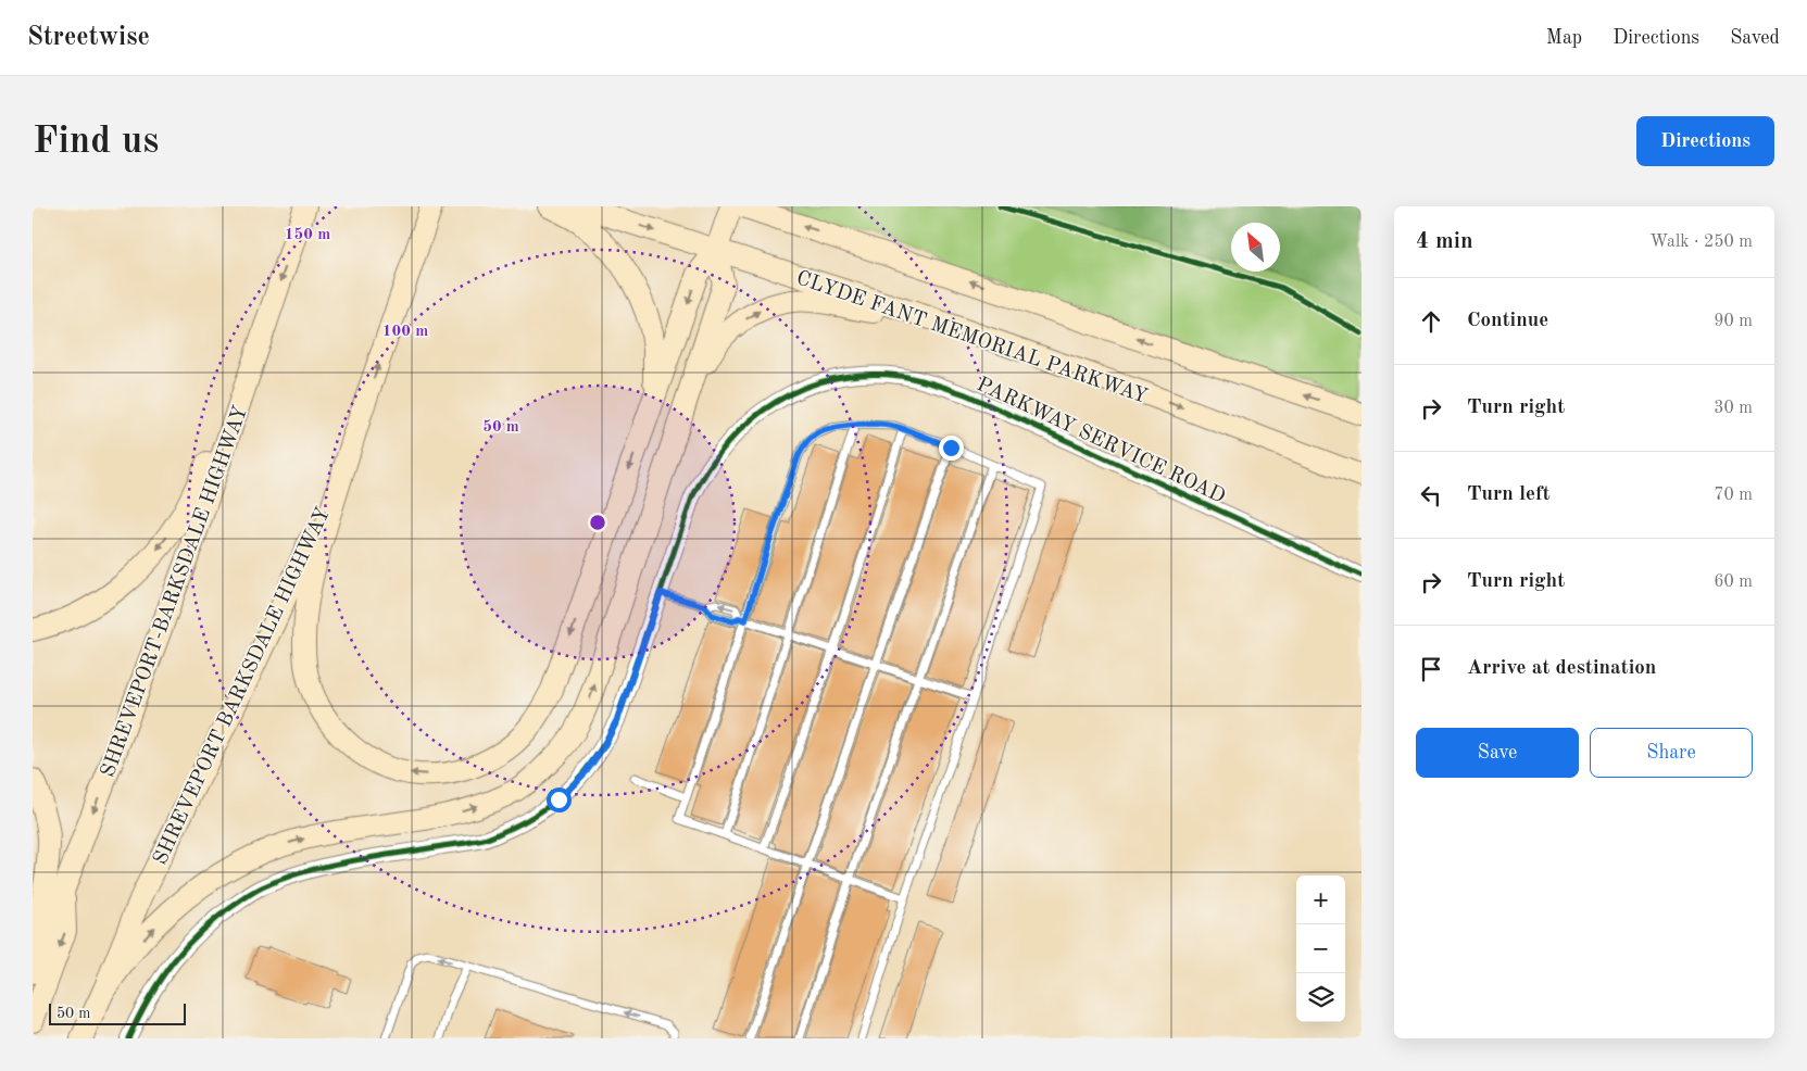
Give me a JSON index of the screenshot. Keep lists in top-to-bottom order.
{
  "streets": {
    "main road": ["CLYDE FANT MEMORIAL PARKWAY", "SHREVEPORT-BARKSDALE HIGHWAY", "SHREVEPORT BARKSDALE HIGHWAY"],
    "street": ["PARKWAY SERVICE ROAD"]
  },
  "one_way": ["SHREVEPORT-BARKSDALE HIGHWAY"],
  "scale_bar": "50 m",
  "north": "top left",
  "page": {
    "header": "Streetwise",
    "nav": ["Map", "Directions", "Saved"],
    "buttons": [
      "Directions",
      ["Save", "Share"]
    ],
    "title": "Find us",
    "heading": ["4 min", "Walk · 250 m"],
    "list": [
      ["Continue", "90 m"],
      ["Turn right", "30 m"],
      ["Turn left", "70 m"],
      ["Turn right", "60 m"],
      "Arrive at destination"
    ],
    "map_buttons": ["+", "−"],
    "scale": "50 m"
  },
  "rings": ["150 m", "100 m", "50 m"]
}
